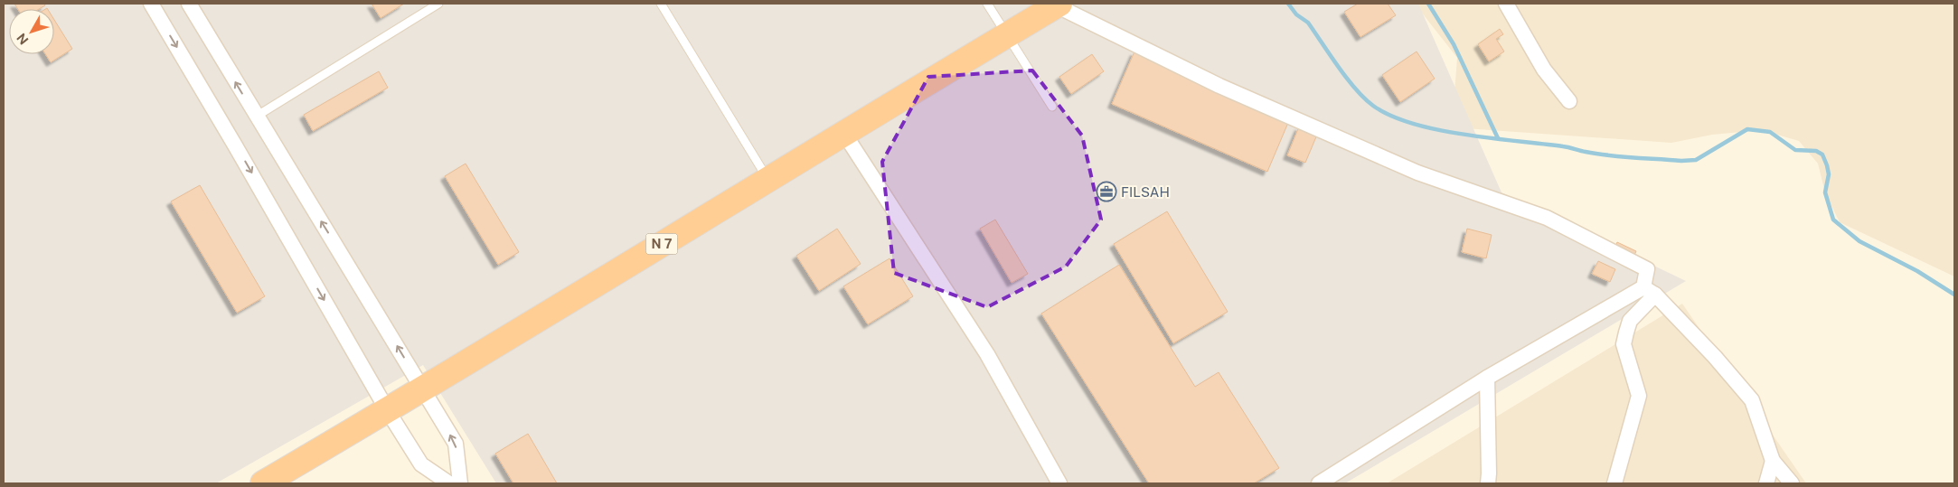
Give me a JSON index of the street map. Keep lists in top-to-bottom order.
{
  "streets": {
    "highway": ["N 7"]
  },
  "places": {
    "office": ["FILSAH"]
  },
  "north": "bottom left"
}
